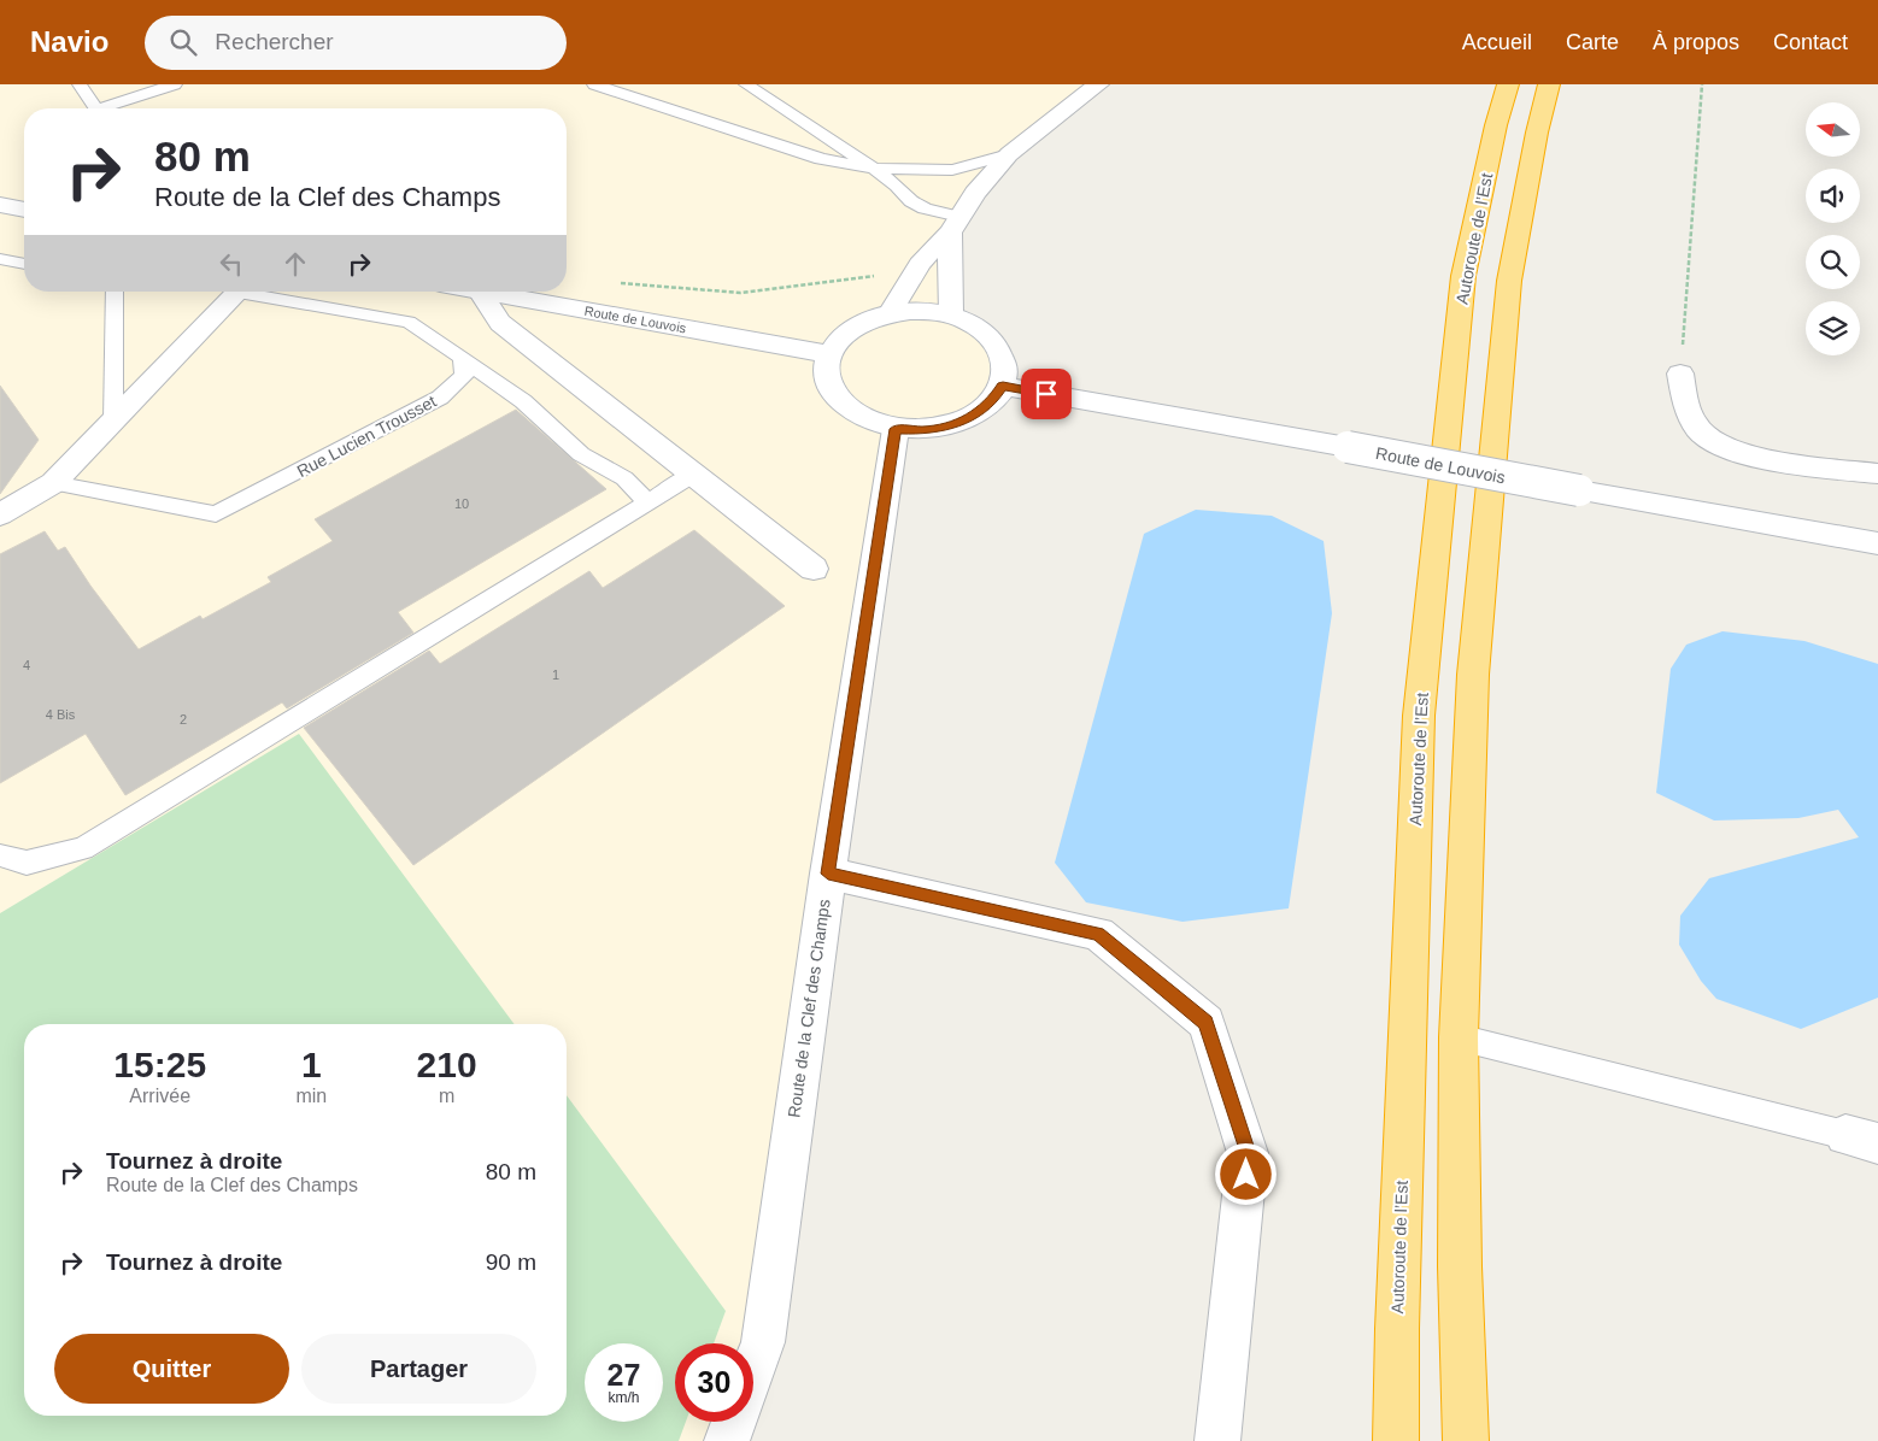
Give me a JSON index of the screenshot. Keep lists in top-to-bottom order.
{
  "streets": {
    "highway": ["Autoroute de l’Est"],
    "street": ["Route de Louvois", "Route de la Clef des Champs"],
    "lane": ["Rue Lucien Trousset"]
  },
  "crossings": [
    ["Route de Louvois", "Route de la Clef des Champs"]
  ],
  "house_numbers": [
    "10",
    "4",
    "1",
    "4 Bis",
    "2"
  ],
  "north": "left",
  "page": {
    "header": "Navio",
    "search": "Rechercher",
    "nav": [
      "Accueil",
      "Carte",
      "À propos",
      "Contact"
    ],
    "turn": ["80 m", "Route de la Clef des Champs"],
    "eta": [
      "15:25",
      "Arrivée",
      "1",
      "min",
      "210",
      "m"
    ],
    "list": [
      {
        "name": "Tournez à droite",
        "note": "Route de la Clef des Champs",
        "value": "80 m"
      },
      {
        "name": "Tournez à droite",
        "value": "90 m"
      }
    ],
    "buttons": ["Quitter", "Partager"],
    "speed": "27 km/h",
    "limit": "30"
  }
}
